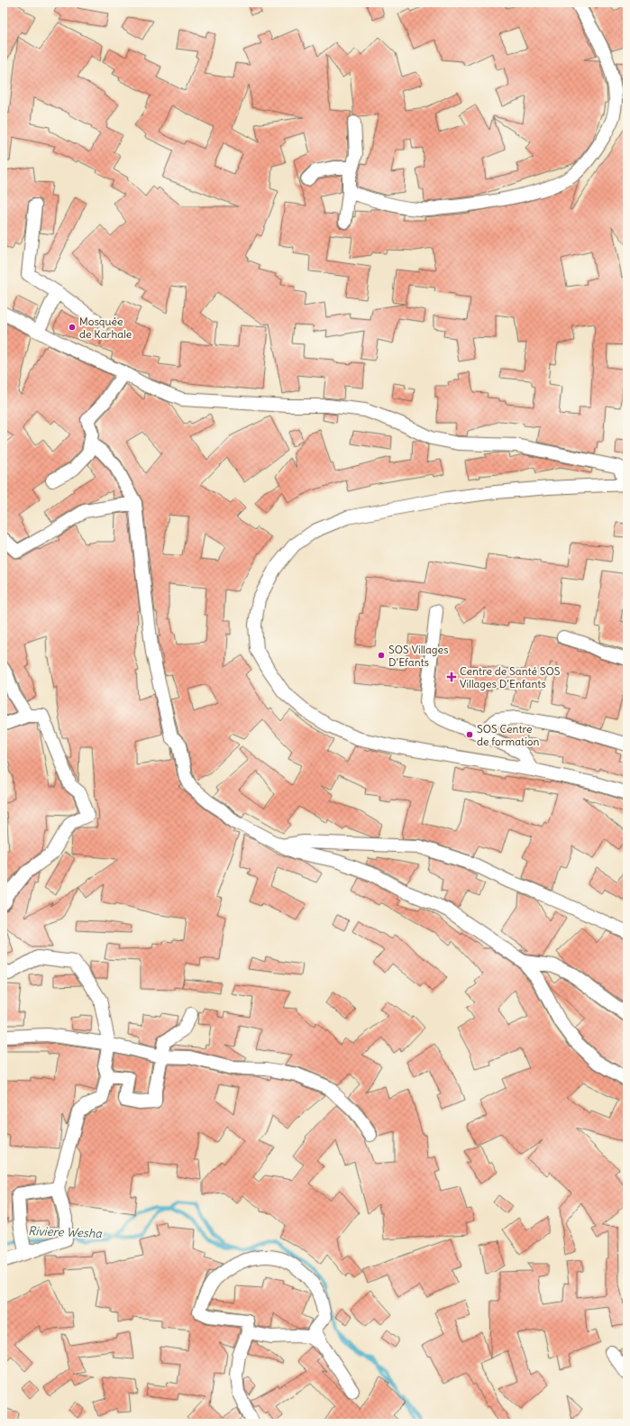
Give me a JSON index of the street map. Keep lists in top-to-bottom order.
{
  "water": ["Riviere Wesha"],
  "places": {
    "other": ["Mosquée de Karhale", "SOS Villages D’Efants", "SOS Centre de formation"],
    "health": ["Centre de Santé SOS Villages D’Enfants"]
  }
}
